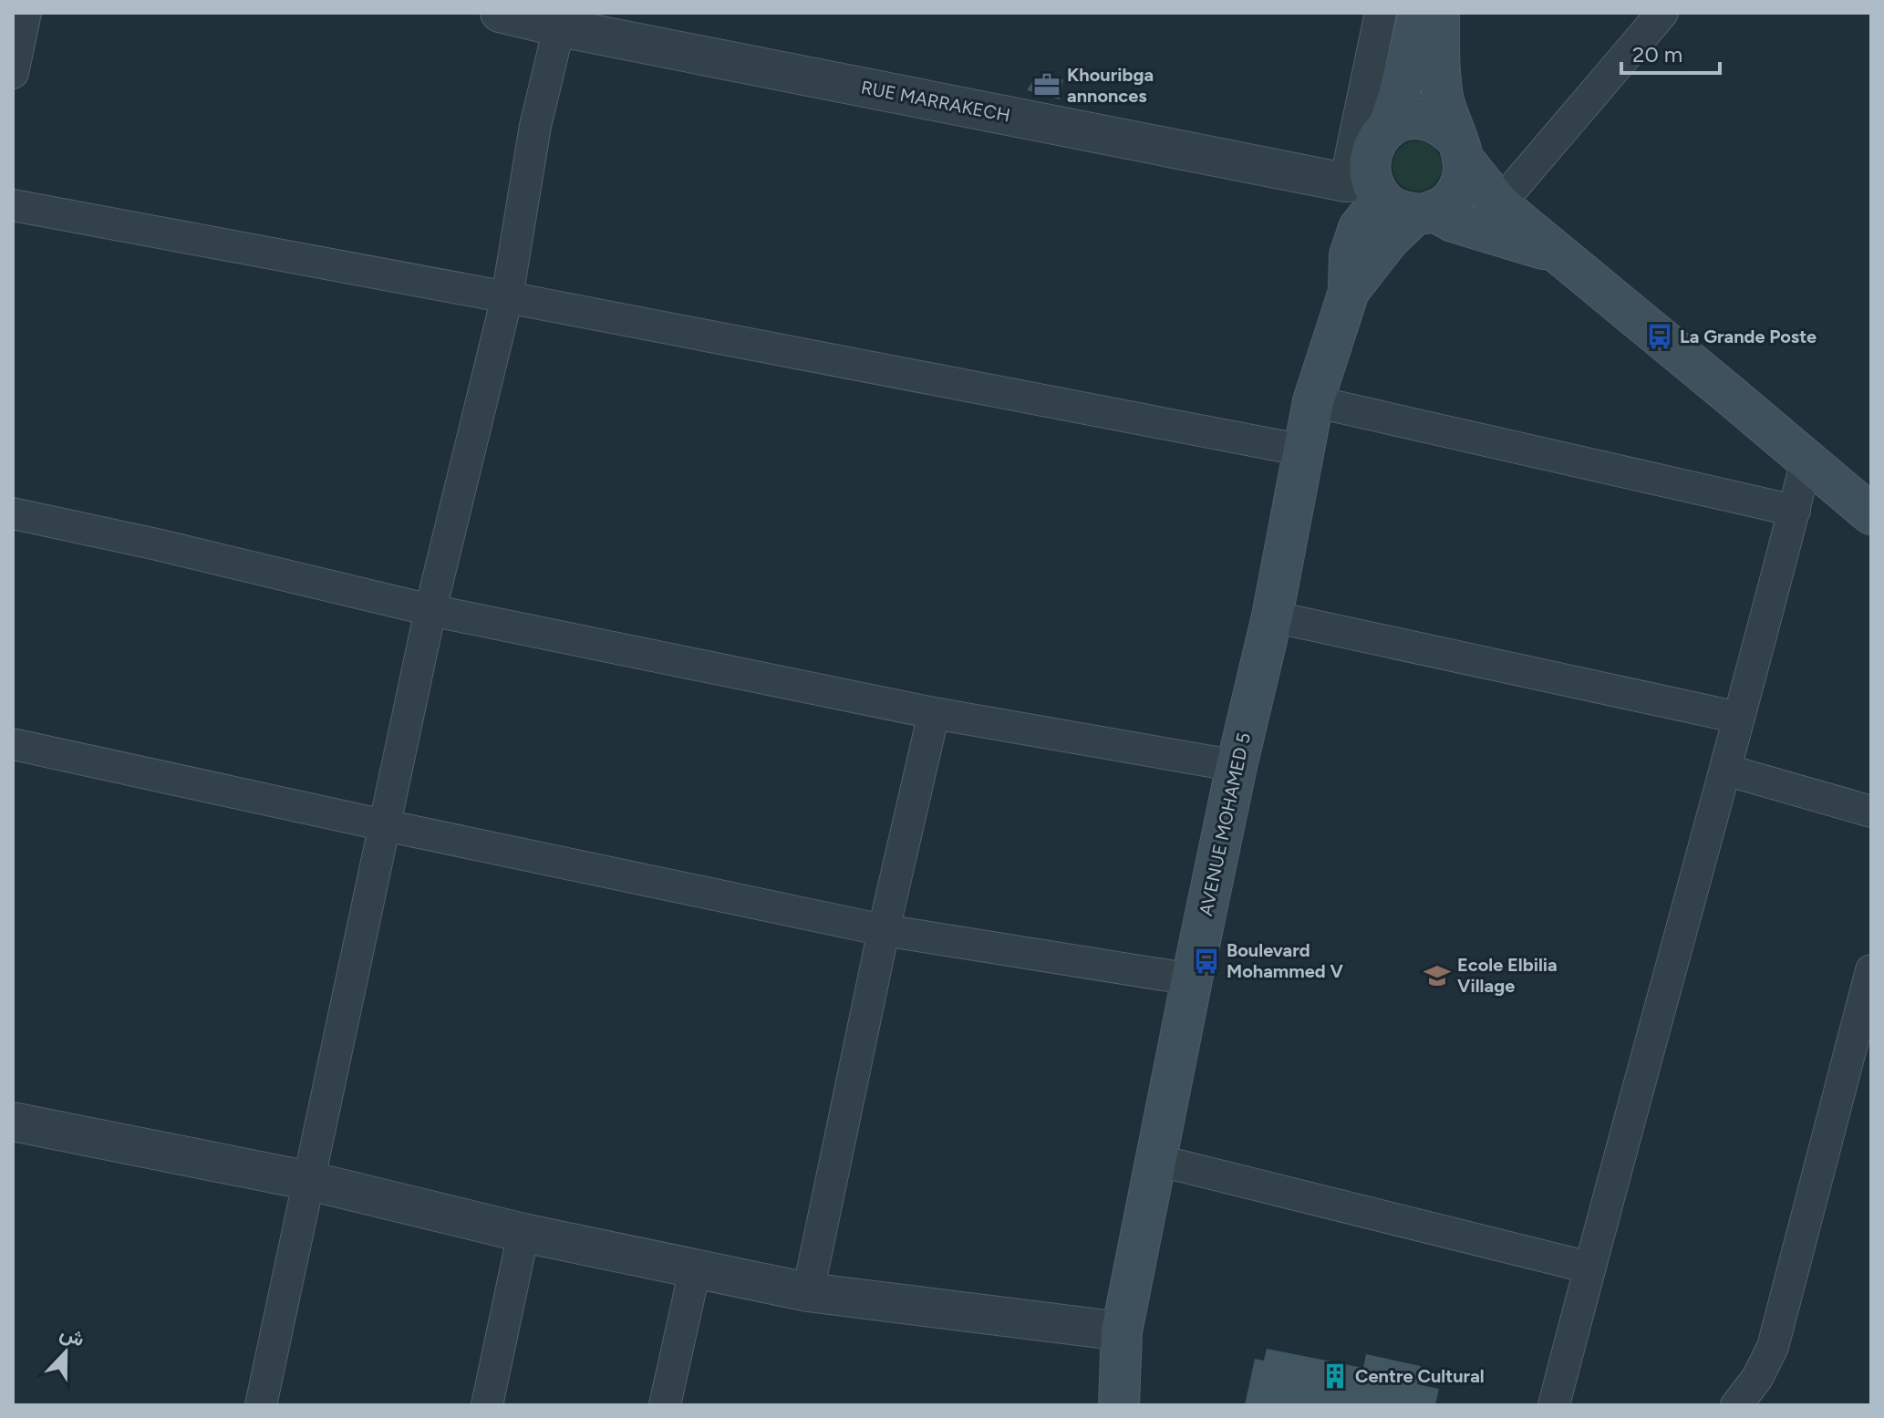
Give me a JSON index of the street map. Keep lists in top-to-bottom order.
{
  "streets": {
    "main road": ["AVENUE MOHAMED 5"],
    "street": ["RUE MARRAKECH"]
  },
  "crossings": [
    ["RUE MARRAKECH", "AVENUE MOHAMED 5"]
  ],
  "places": {
    "office": ["Khouribga annonces"],
    "bus stop": ["La Grande Poste", "Boulevard Mohammed V"],
    "school or university": ["Ecole Elbilia Village"],
    "building": ["Centre Cultural"]
  },
  "scale_bar": "20 m",
  "north": "top"
}
